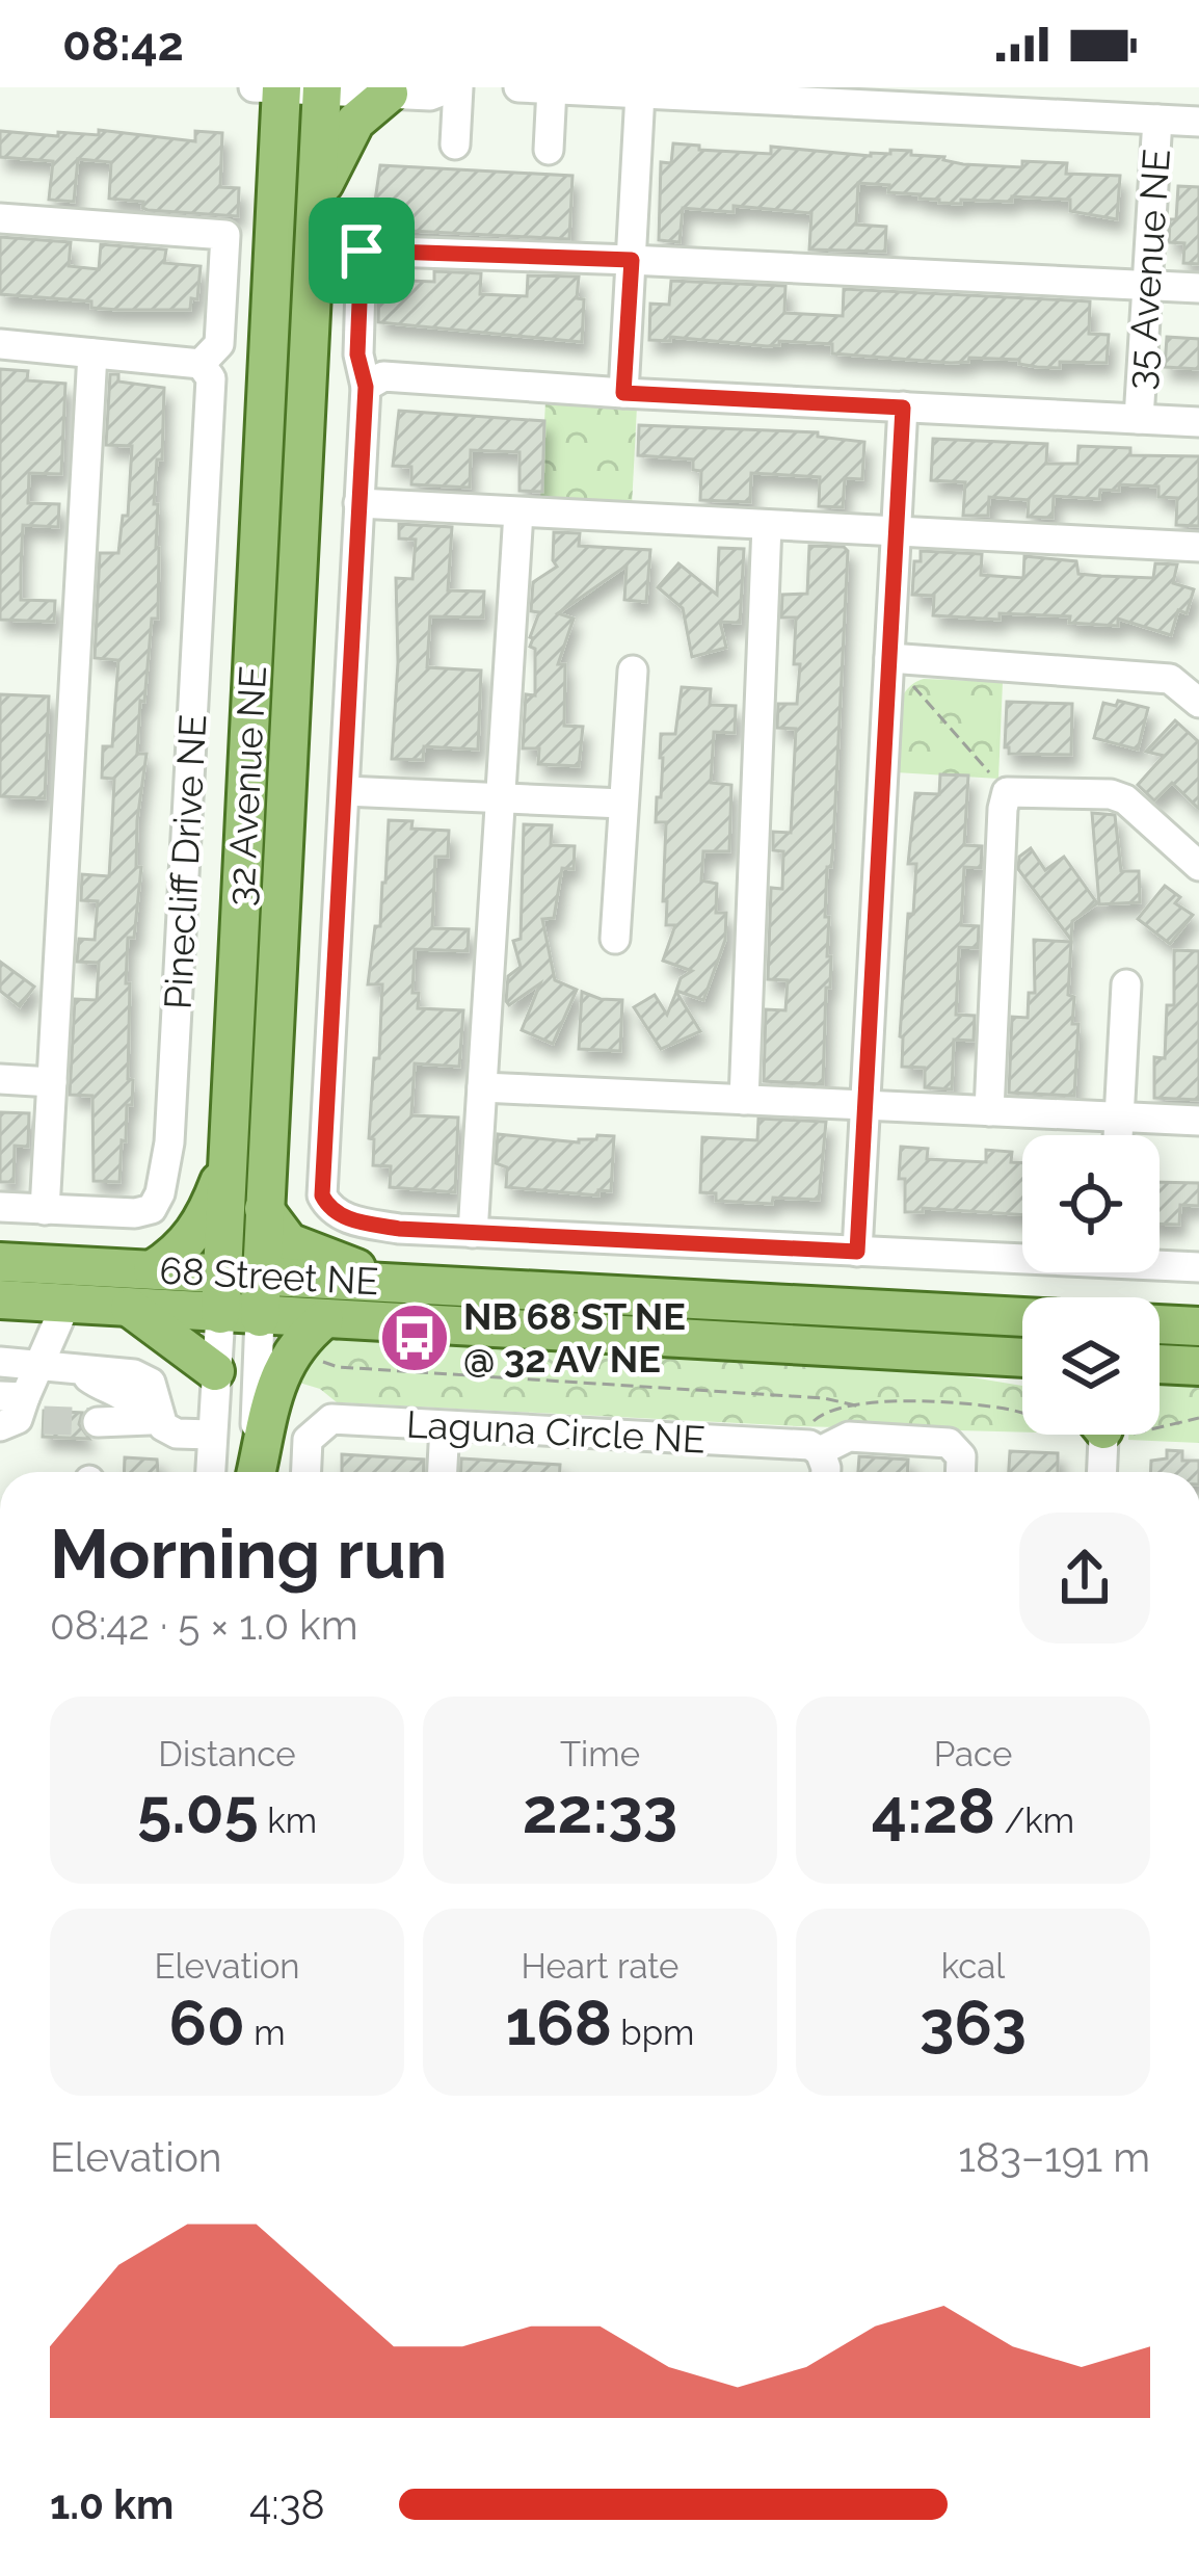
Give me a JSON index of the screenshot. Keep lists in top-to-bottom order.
{
  "streets": {
    "main road": ["32 Avenue NE", "68 Street NE"],
    "street": ["35 Avenue NE", "Pinecliff Drive NE", "Laguna Circle NE"]
  },
  "crossings": [
    ["32 Avenue NE", "68 Street NE"]
  ],
  "places": {
    "bus stop": ["NB 68 ST NE @ 32 AV NE"]
  },
  "page": {
    "status": "08:42",
    "heading": ["Morning run", "08:42 · 5 × 1.0 km"],
    "stats": [
      ["Distance", "5.05 km"],
      ["Time", "22:33"],
      ["Pace", "4:28 /km"],
      ["Elevation", "60 m"],
      ["Heart rate", "168 bpm"],
      ["kcal", "363"]
    ],
    "chart": ["Elevation", "183–191 m"],
    "list": [
      {
        "name": "1.0 km",
        "note": "4:38"
      }
    ]
  }
}
